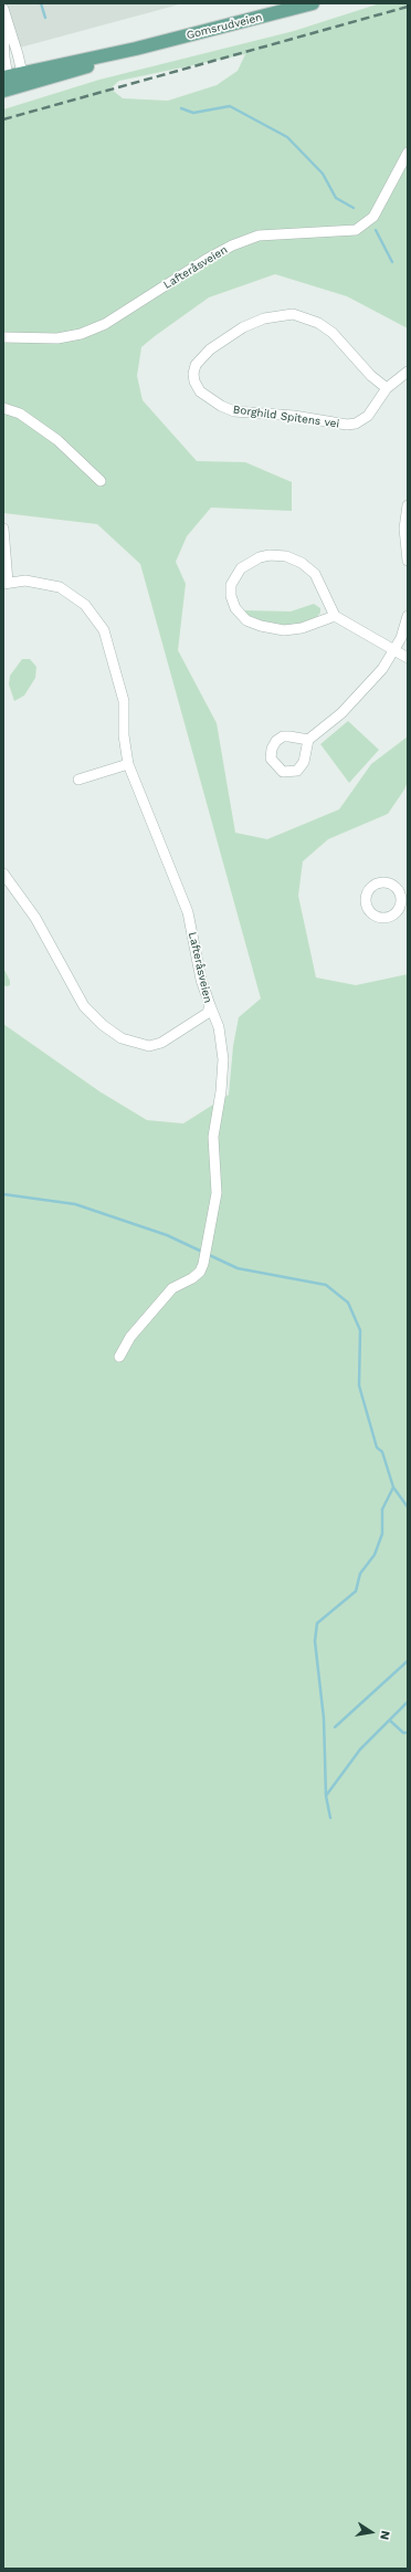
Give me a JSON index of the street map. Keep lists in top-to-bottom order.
{
  "streets": {
    "main road": ["Gomsrudveien"],
    "street": ["Lafteråsveien", "Borghild Spitens vei"]
  },
  "north": "right"
}
